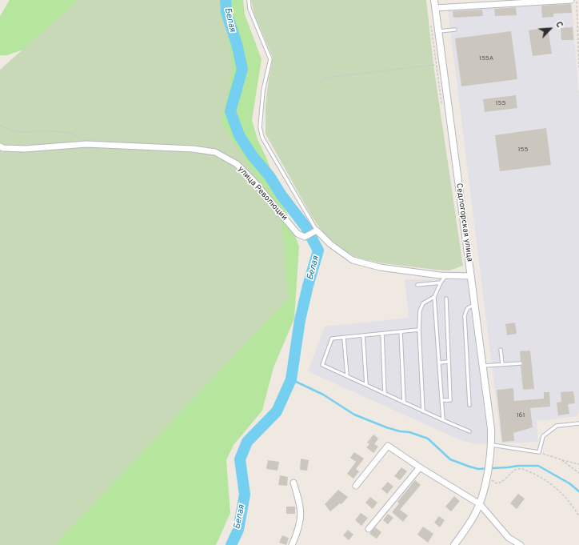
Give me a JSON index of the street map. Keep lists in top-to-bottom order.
{
  "streets": {
    "street": ["улица Революции", "Седлогорская улица"]
  },
  "water": ["Белая"],
  "house_numbers": [
    "155А",
    "155",
    "155",
    "161"
  ],
  "north": "top right"
}
